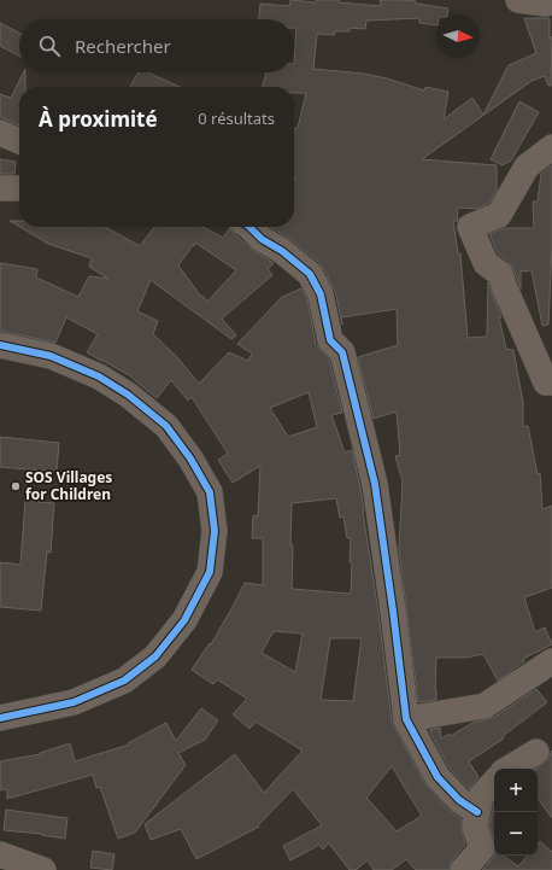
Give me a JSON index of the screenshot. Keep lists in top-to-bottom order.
{
  "places": ["SOS Villages for Children"],
  "north": "right",
  "page": {
    "search": "Rechercher",
    "heading": ["À proximité", "0 résultats"],
    "map_buttons": ["+", "−"]
  }
}
